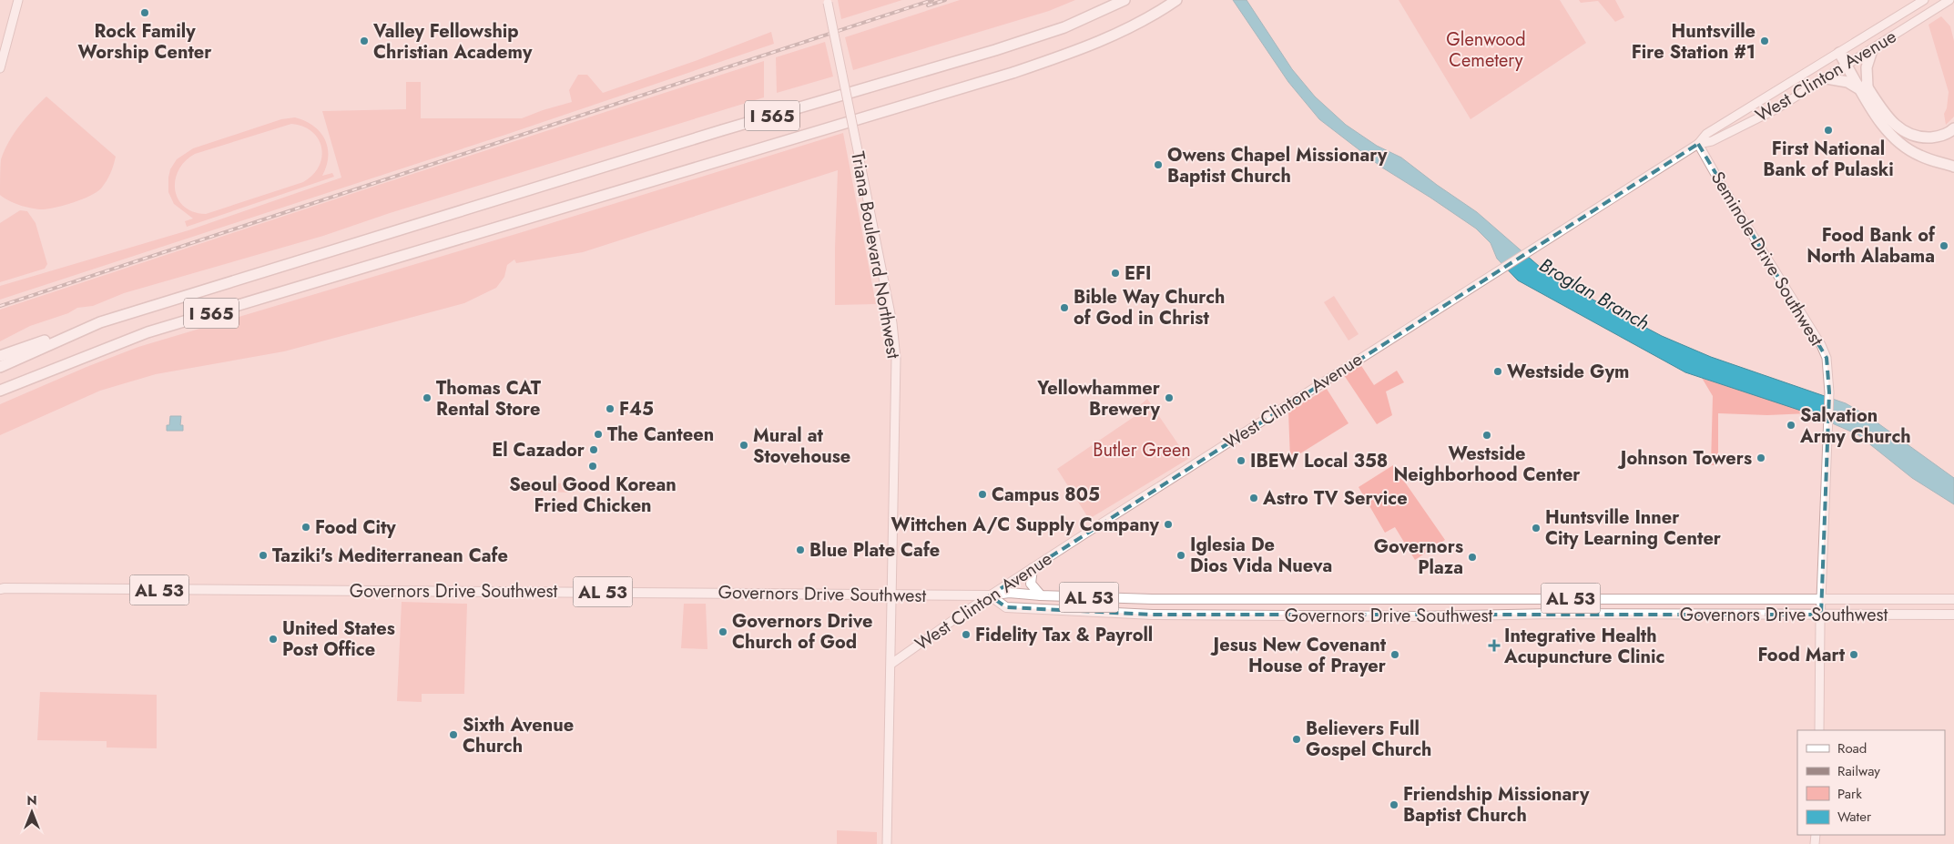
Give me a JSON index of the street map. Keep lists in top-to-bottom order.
{
  "streets": {
    "highway": ["I 565"],
    "main road": ["AL 53", "Governors Drive Southwest"],
    "street": ["West Clinton Avenue", "Triana Boulevard Northwest", "Seminole Drive Southwest"]
  },
  "crossings": [
    ["West Clinton Avenue", "Triana Boulevard Northwest"],
    ["West Clinton Avenue", "Seminole Drive Southwest"],
    ["West Clinton Avenue", "Governors Drive Southwest"],
    ["Triana Boulevard Northwest", "Governors Drive Southwest"],
    ["Seminole Drive Southwest", "Governors Drive Southwest"]
  ],
  "water": ["Broglan Branch"],
  "parks": ["Glenwood Cemetery", "Butler Green"],
  "places": {
    "other": [
      "Rock Family Worship Center",
      "Valley Fellowship Christian Academy",
      "Huntsville Fire Station #1",
      "First National Bank of Pulaski",
      "Owens Chapel Missionary Baptist Church",
      "Food Bank of North Alabama",
      "EFI",
      "Bible Way Church of God in Christ",
      "Westside Gym",
      "Thomas CAT Rental Store",
      "Yellowhammer Brewery",
      "F45",
      "Salvation Army Church",
      "The Canteen",
      "Westside Neighborhood Center",
      "Mural at Stovehouse",
      "El Cazador",
      "Johnson Towers",
      "IBEW Local 358",
      "Seoul Good Korean Fried Chicken",
      "Campus 805",
      "Astro TV Service",
      "Wittchen A/C Supply Company",
      "Food City",
      "Huntsville Inner City Learning Center",
      "Blue Plate Cafe",
      "Taziki's Mediterranean Cafe",
      "Iglesia De Dios Vida Nueva",
      "Governors Plaza",
      "Governors Drive Church of God",
      "Fidelity Tax & Payroll",
      "United States Post Office",
      "Jesus New Covenant House of Prayer",
      "Food Mart",
      "Sixth Avenue Church",
      "Believers Full Gospel Church",
      "Friendship Missionary Baptist Church"
    ],
    "health": ["Integrative Health Acupuncture Clinic"]
  },
  "legend": [
    "Road",
    "Railway",
    "Park",
    "Water"
  ],
  "north": "top"
}
